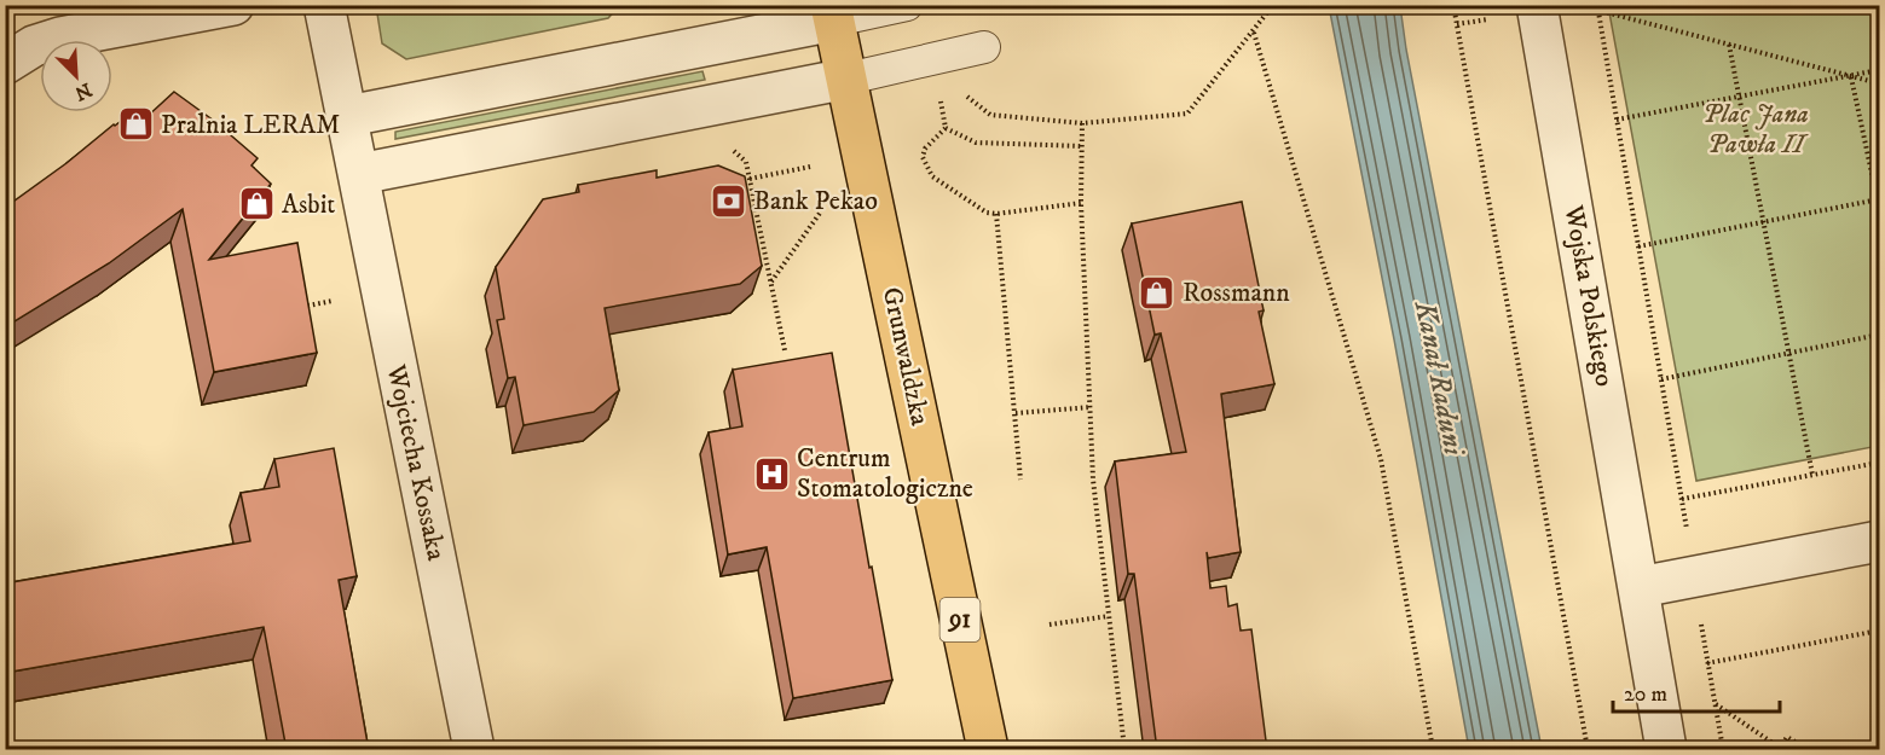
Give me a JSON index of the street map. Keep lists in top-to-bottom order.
{
  "streets": {
    "main road": ["Grunwaldzka", "91"],
    "street": ["Wojska Polskiego", "Wojciecha Kossaka"]
  },
  "water": ["Kanał Raduni"],
  "parks": ["Plac Jana Pawła II"],
  "places": {
    "shop": ["Pralnia LERAM", "Asbit", "Rossmann"],
    "bank": ["Bank Pekao"],
    "hospital": ["Centrum Stomatologiczne"]
  },
  "scale_bar": "20 m",
  "north": "bottom right"
}
